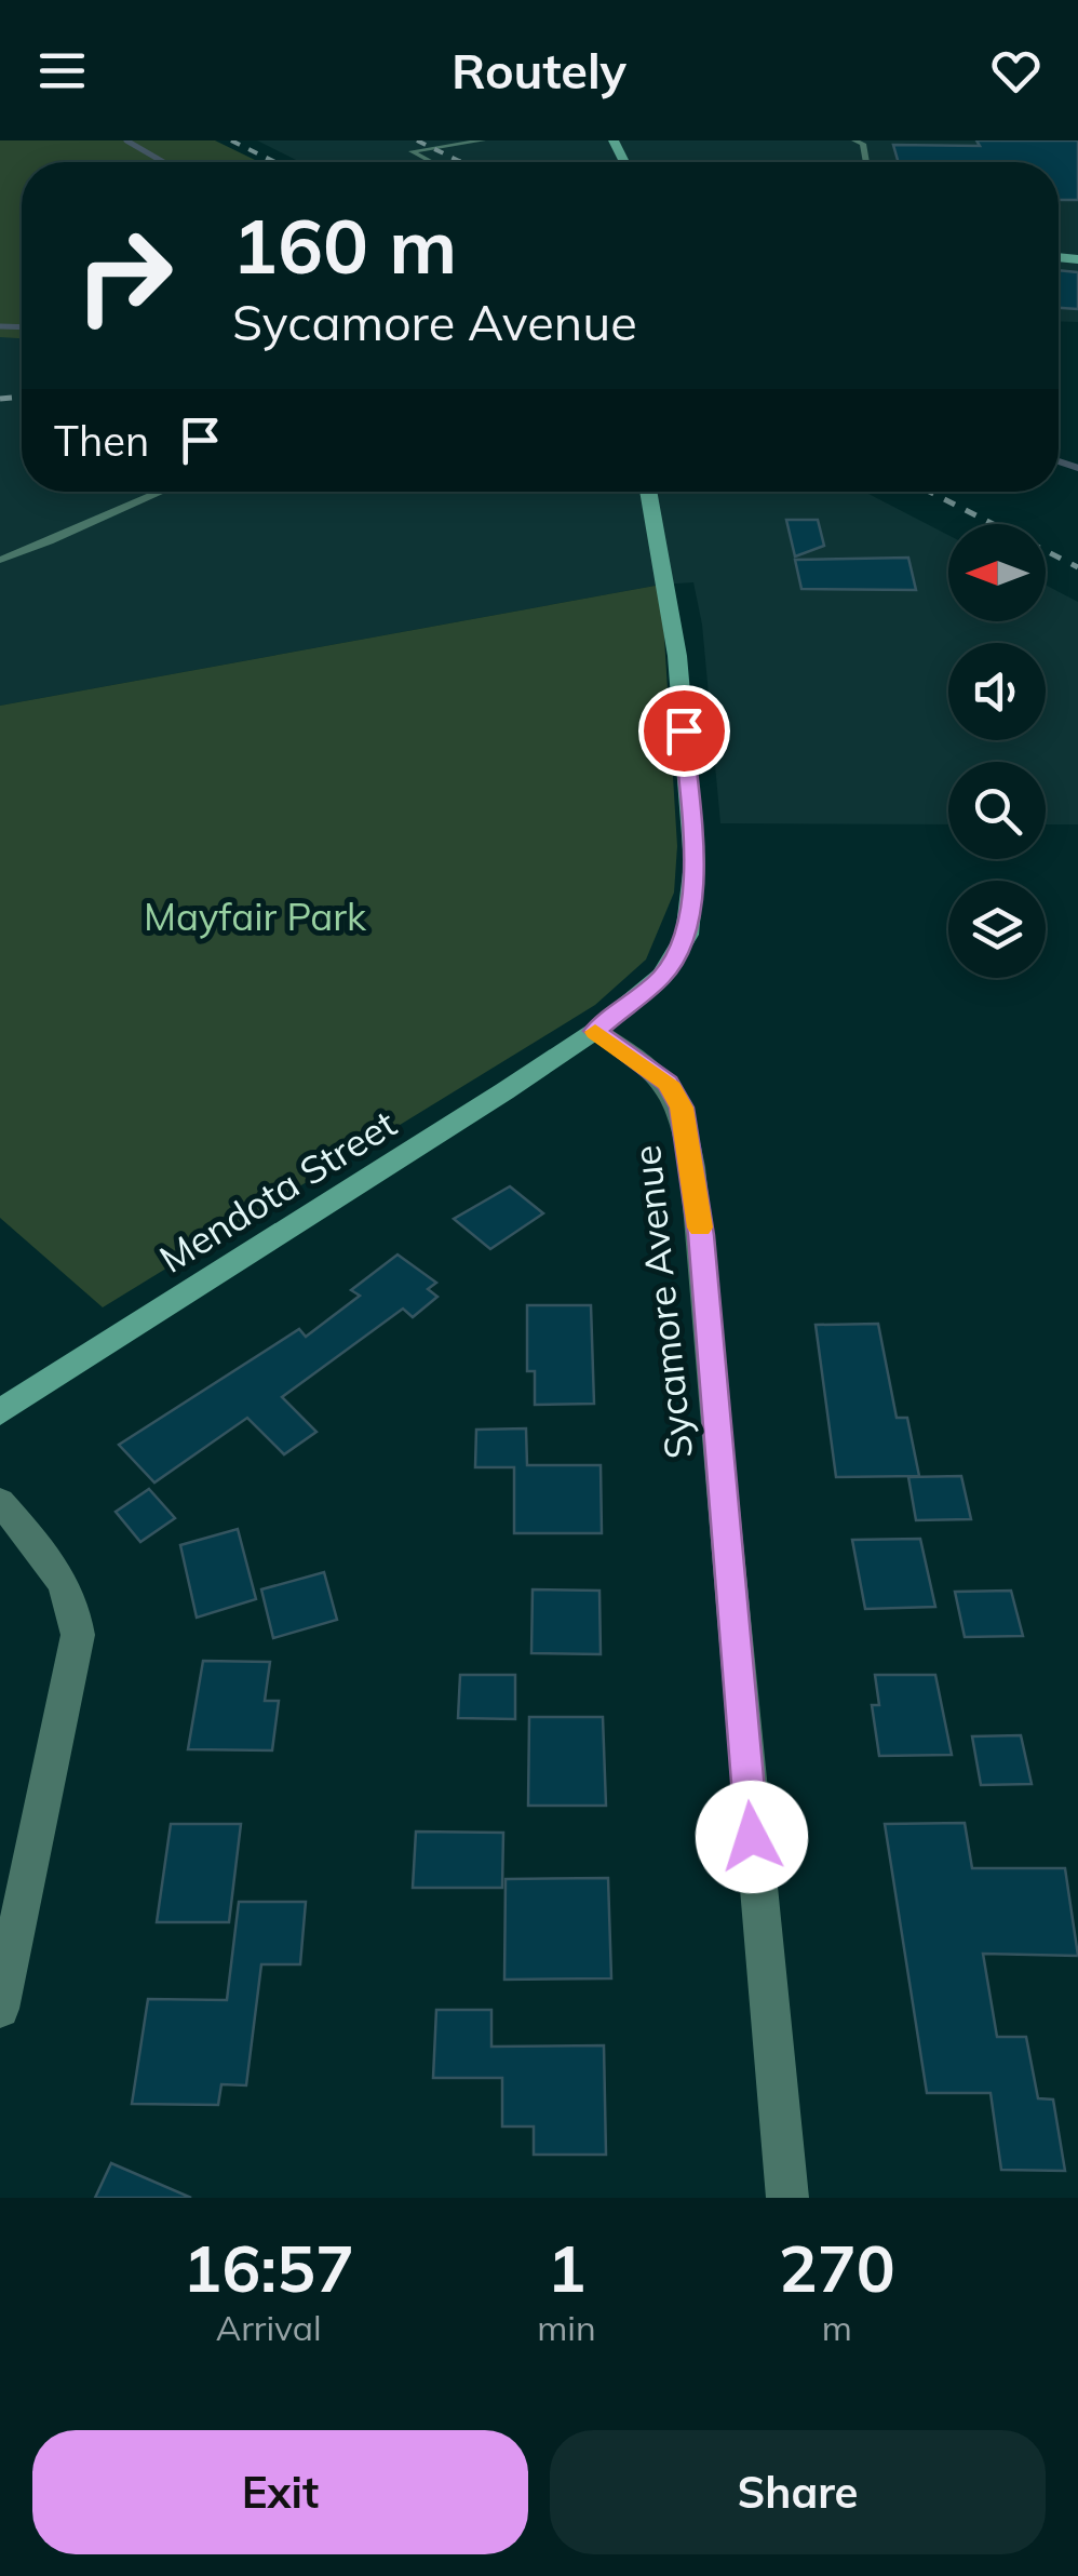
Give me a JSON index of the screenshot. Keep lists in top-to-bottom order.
{
  "streets": {
    "street": ["Mendota Street", "Sycamore Avenue"]
  },
  "crossings": [
    ["Mendota Street", "Sycamore Avenue"]
  ],
  "parks": ["Mayfair Park"],
  "north": "left",
  "page": {
    "header": "Routely",
    "turn": ["160 m", "Sycamore Avenue"],
    "then": "Then",
    "eta": [
      "16:57",
      "Arrival",
      "1",
      "min",
      "270",
      "m"
    ],
    "buttons": ["Exit", "Share"]
  }
}
